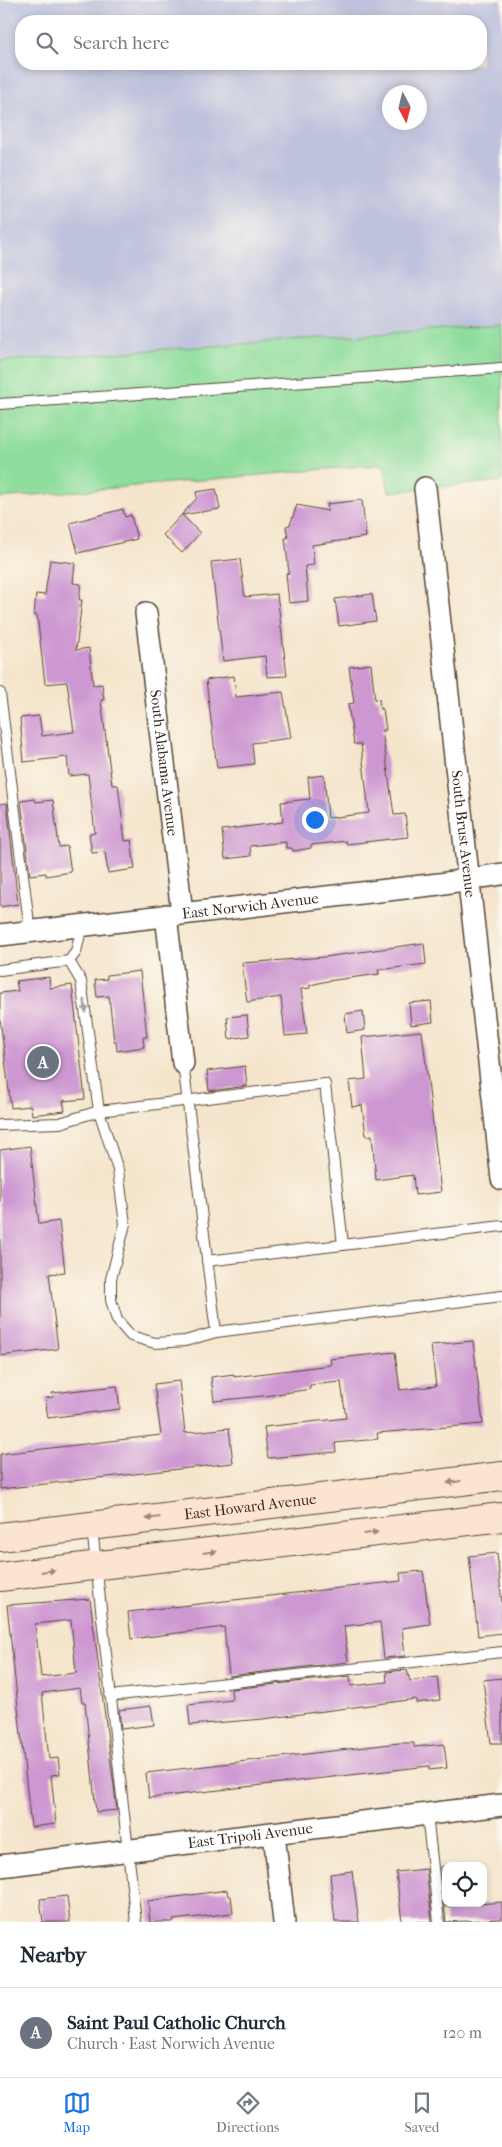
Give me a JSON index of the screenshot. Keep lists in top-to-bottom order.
{
  "streets": {
    "main road": ["East Howard Avenue"],
    "street": [
      "South Alabama Avenue",
      "South Brust Avenue",
      "East Norwich Avenue",
      "East Tripoli Avenue"
    ]
  },
  "crossings": [
    ["South Alabama Avenue", "East Norwich Avenue"],
    ["South Brust Avenue", "East Norwich Avenue"]
  ],
  "north": "bottom",
  "page": {
    "search": "Search here",
    "pins": "A",
    "heading": "Nearby",
    "list": [
      {
        "mark": "A",
        "name": "Saint Paul Catholic Church",
        "note": "Church · East Norwich Avenue",
        "value": "120 m"
      }
    ],
    "nav": ["Map", "Directions", "Saved"]
  }
}
